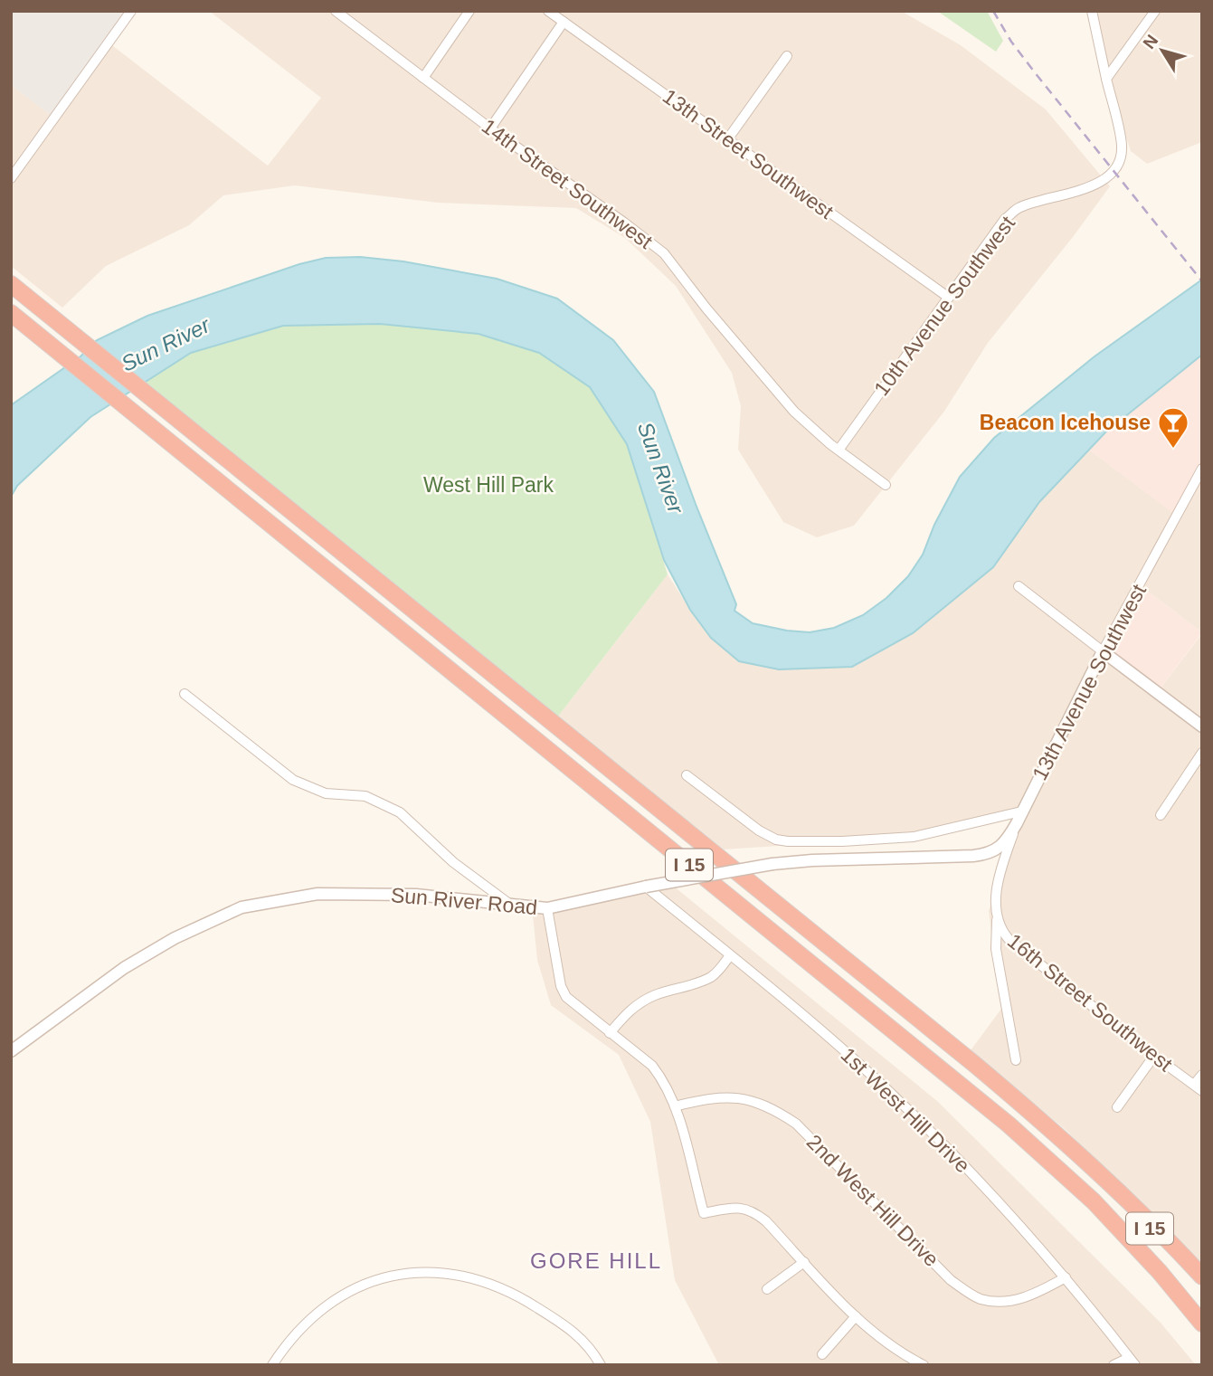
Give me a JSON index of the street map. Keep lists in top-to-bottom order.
{
  "streets": {
    "highway": ["I 15"],
    "street": [
      "13th Street Southwest",
      "14th Street Southwest",
      "10th Avenue Southwest",
      "13th Avenue Southwest",
      "Sun River Road",
      "16th Street Southwest",
      "1st West Hill Drive",
      "2nd West Hill Drive"
    ]
  },
  "crossings": [
    ["13th Street Southwest", "10th Avenue Southwest"],
    ["14th Street Southwest", "10th Avenue Southwest"],
    ["13th Avenue Southwest", "Sun River Road"],
    ["13th Avenue Southwest", "16th Street Southwest"],
    ["Sun River Road", "1st West Hill Drive"],
    ["1st West Hill Drive", "2nd West Hill Drive"]
  ],
  "districts": ["GORE HILL"],
  "water": ["Sun River"],
  "parks": ["West Hill Park"],
  "places": {
    "bar": ["Beacon Icehouse"]
  },
  "north": "top left"
}
